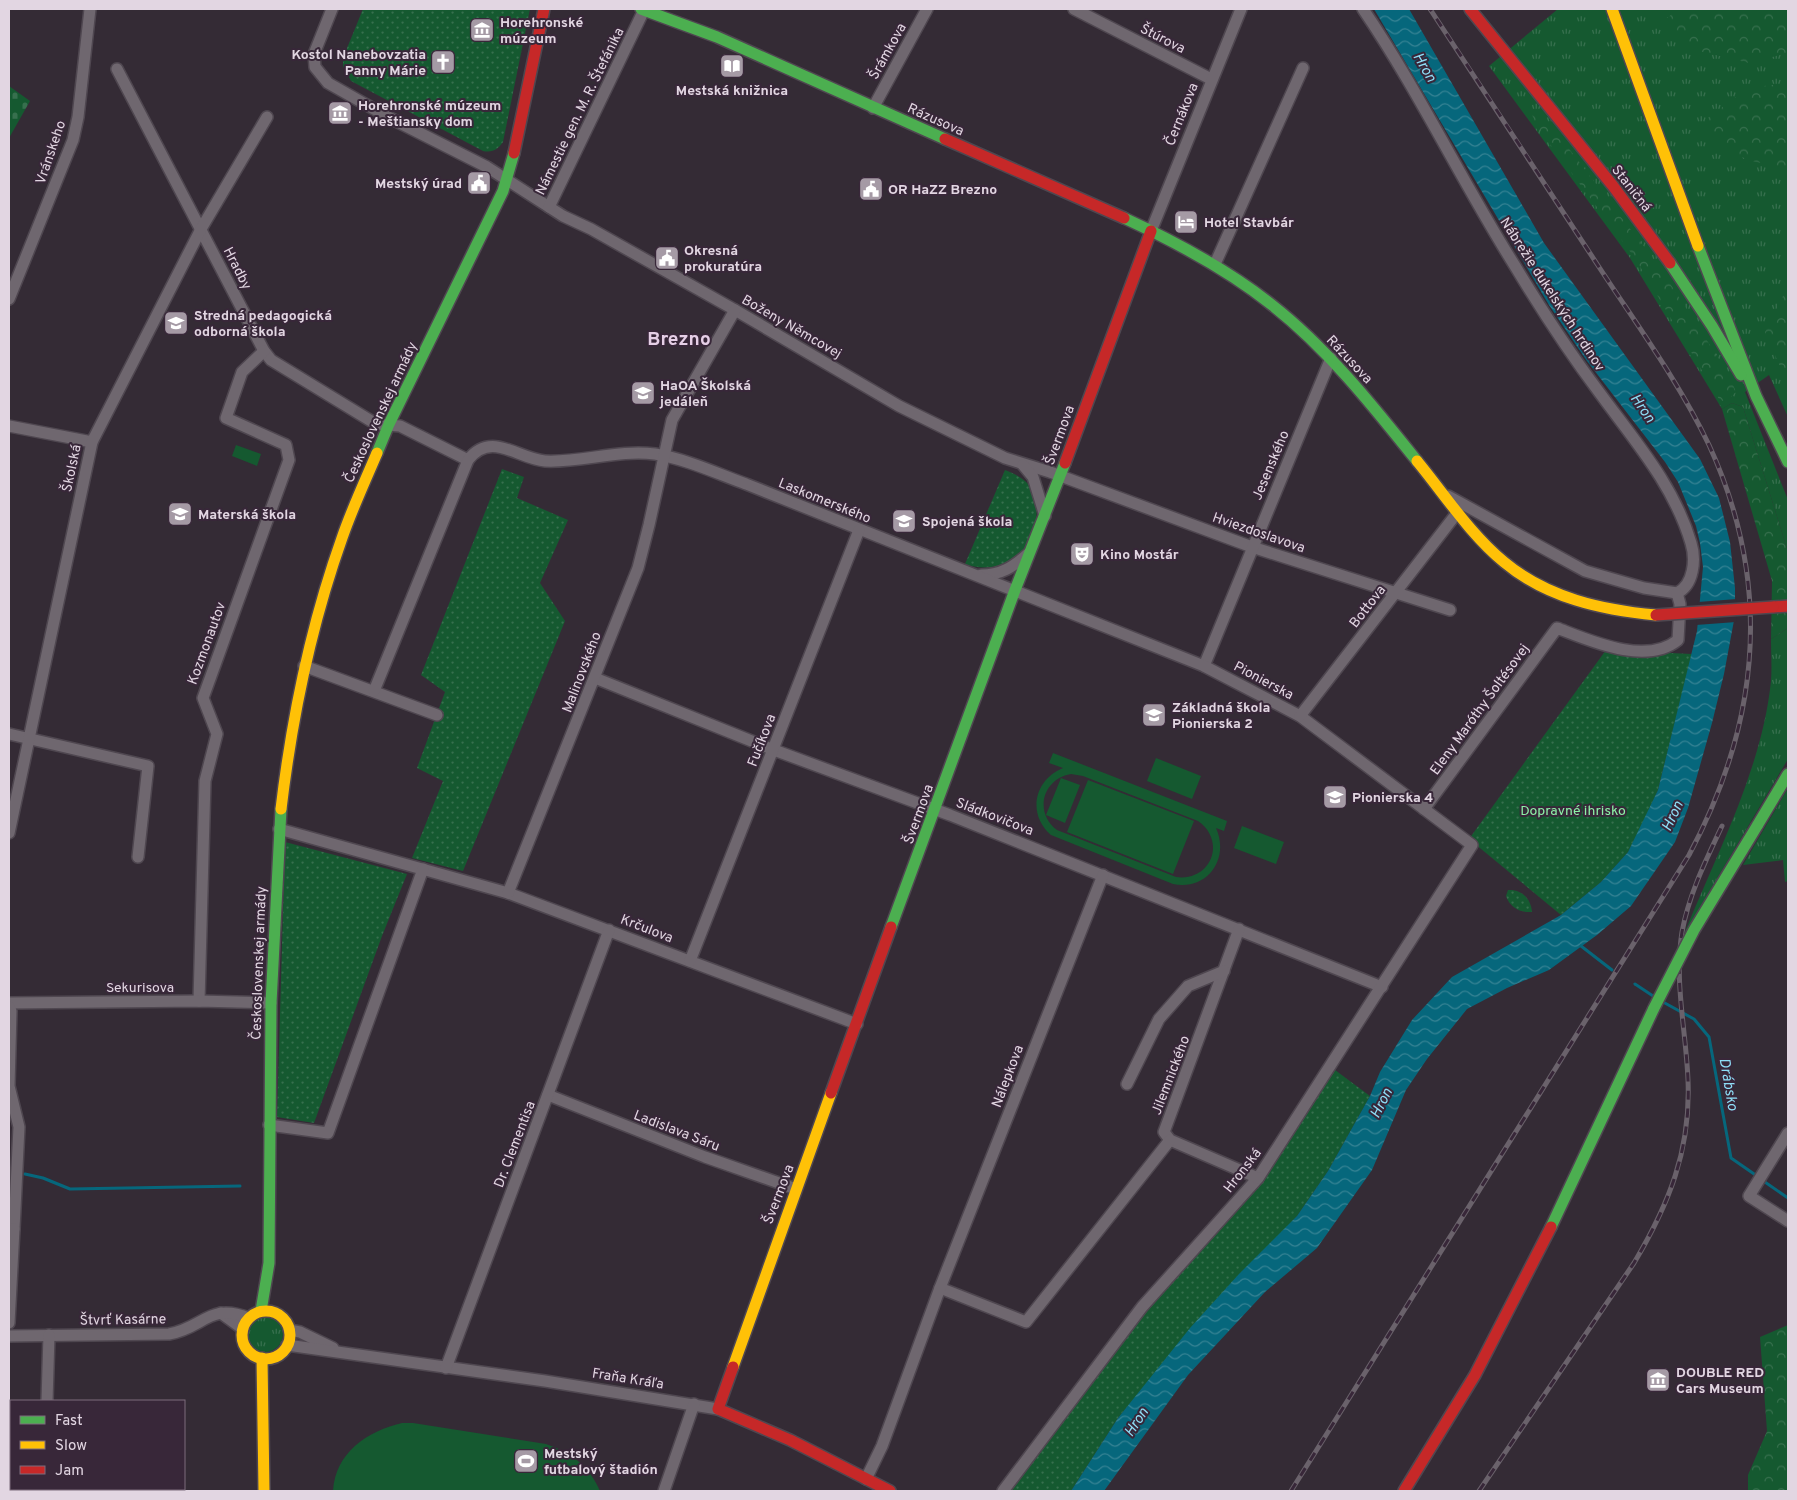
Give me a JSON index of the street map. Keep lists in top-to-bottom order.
{
  "streets": {
    "main road": [
      "Rázusova",
      "Staničná",
      "Československej armády",
      "Švermova",
      "Fraňa Kráľa"
    ],
    "street": [
      "Štúrova",
      "Šrámkova",
      "Námestie gen. M. R. Štefánika",
      "Černákova",
      "Vránskeho",
      "Hradby",
      "Nábrežie dukelských hrdinov",
      "Boženy Němcovej",
      "Jesenského",
      "Školská",
      "Laskomerského",
      "Hviezdoslavova",
      "Bottova",
      "Kozmonautov",
      "Malinovského",
      "Pionierska",
      "Eleny Maróthy Šoltésovej",
      "Fučíkova",
      "Sládkovičova",
      "Krčulova",
      "Sekurisova",
      "Jilemnického",
      "Nálepkova",
      "Ladislava Sáru",
      "Dr. Clementisa",
      "Hronská",
      "Štvrť Kasárne"
    ]
  },
  "crossings": [
    ["Štúrova", "Černákova"],
    ["Šrámkova", "Rázusova"],
    ["Námestie gen. M. R. Štefánika", "Rázusova"],
    ["Námestie gen. M. R. Štefánika", "Boženy Němcovej"],
    ["Námestie gen. M. R. Štefánika", "Československej armády"],
    ["Černákova", "Rázusova"],
    ["Černákova", "Švermova"],
    ["Rázusova", "Nábrežie dukelských hrdinov"],
    ["Rázusova", "Švermova"],
    ["Rázusova", "Jesenského"],
    ["Rázusova", "Bottova"],
    ["Rázusova", "Eleny Maróthy Šoltésovej"],
    ["Hradby", "Československej armády"],
    ["Hradby", "Školská"],
    ["Hradby", "Kozmonautov"],
    ["Nábrežie dukelských hrdinov", "Eleny Maróthy Šoltésovej"],
    ["Boženy Němcovej", "Švermova"],
    ["Boženy Němcovej", "Hviezdoslavova"],
    ["Boženy Němcovej", "Malinovského"],
    ["Československej armády", "Krčulova"],
    ["Československej armády", "Sekurisova"],
    ["Československej armády", "Fraňa Kráľa"],
    ["Švermova", "Laskomerského"],
    ["Švermova", "Hviezdoslavova"],
    ["Švermova", "Pionierska"],
    ["Švermova", "Sládkovičova"],
    ["Švermova", "Krčulova"],
    ["Švermova", "Ladislava Sáru"],
    ["Švermova", "Fraňa Kráľa"],
    ["Jesenského", "Hviezdoslavova"],
    ["Jesenského", "Pionierska"],
    ["Laskomerského", "Malinovského"],
    ["Laskomerského", "Pionierska"],
    ["Laskomerského", "Fučíkova"],
    ["Hviezdoslavova", "Bottova"],
    ["Bottova", "Pionierska"],
    ["Kozmonautov", "Sekurisova"],
    ["Malinovského", "Sládkovičova"],
    ["Malinovského", "Krčulova"],
    ["Pionierska", "Eleny Maróthy Šoltésovej"],
    ["Pionierska", "Hronská"],
    ["Fučíkova", "Sládkovičova"],
    ["Fučíkova", "Krčulova"],
    ["Sládkovičova", "Jilemnického"],
    ["Sládkovičova", "Nálepkova"],
    ["Sládkovičova", "Hronská"],
    ["Krčulova", "Dr. Clementisa"],
    ["Nálepkova", "Fraňa Kráľa"],
    ["Ladislava Sáru", "Dr. Clementisa"],
    ["Dr. Clementisa", "Fraňa Kráľa"]
  ],
  "districts": ["Brezno"],
  "water": ["Hron", "Drábsko"],
  "parks": ["Dopravné ihrisko"],
  "places": {
    "museum": ["Horehronské múzeum", "Horehronské múzeum - Meštiansky dom", "DOUBLE RED Cars Museum"],
    "church": ["Kostol Nanebovzatia Panny Márie"],
    "library": ["Mestská knižnica"],
    "public building": ["Mestský úrad", "OR HaZZ Brezno", "Okresná prokuratúra"],
    "hotel": ["Hotel Stavbár"],
    "school or university": [
      "Stredná pedagogická odborná škola",
      "HaOA Školská jedáleň",
      "Materská škola",
      "Spojená škola",
      "Základná škola Pionierska 2",
      "Pionierska 4"
    ],
    "theatre": ["Kino Mostár"],
    "sports": ["Mestský futbalový štadión"]
  },
  "legend": ["Fast", "Slow", "Jam"]
}
